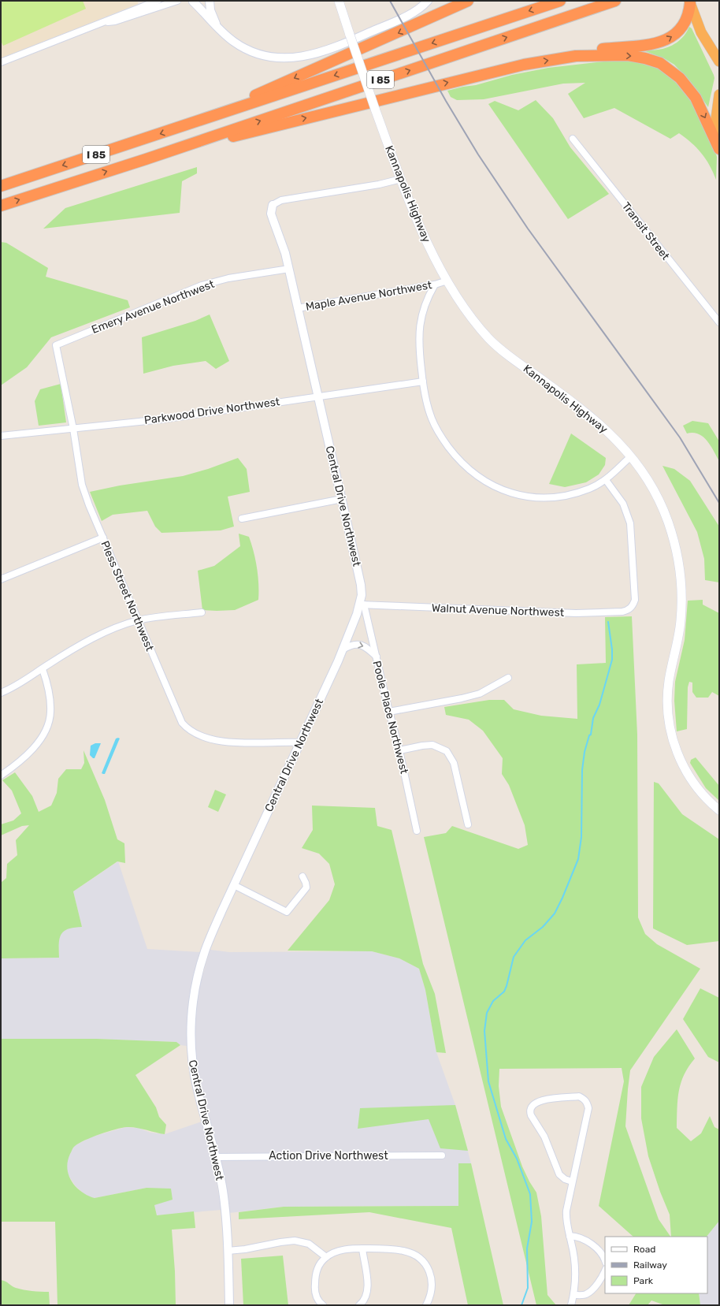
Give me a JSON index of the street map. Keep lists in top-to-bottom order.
{
  "streets": {
    "highway": ["I 85"],
    "main road": ["Kannapolis Highway"],
    "street": [
      "Transit Street",
      "Maple Avenue Northwest",
      "Emery Avenue Northwest",
      "Parkwood Drive Northwest",
      "Central Drive Northwest",
      "Pless Street Northwest",
      "Walnut Avenue Northwest",
      "Poole Place Northwest",
      "Action Drive Northwest"
    ]
  },
  "crossings": [
    ["Kannapolis Highway", "Maple Avenue Northwest"],
    ["Maple Avenue Northwest", "Central Drive Northwest"],
    ["Emery Avenue Northwest", "Central Drive Northwest"],
    ["Emery Avenue Northwest", "Pless Street Northwest"],
    ["Parkwood Drive Northwest", "Central Drive Northwest"],
    ["Parkwood Drive Northwest", "Pless Street Northwest"],
    ["Central Drive Northwest", "Pless Street Northwest"],
    ["Central Drive Northwest", "Walnut Avenue Northwest"],
    ["Central Drive Northwest", "Poole Place Northwest"],
    ["Central Drive Northwest", "Action Drive Northwest"],
    ["Walnut Avenue Northwest", "Poole Place Northwest"]
  ],
  "legend": ["Road", "Railway", "Park"]
}
